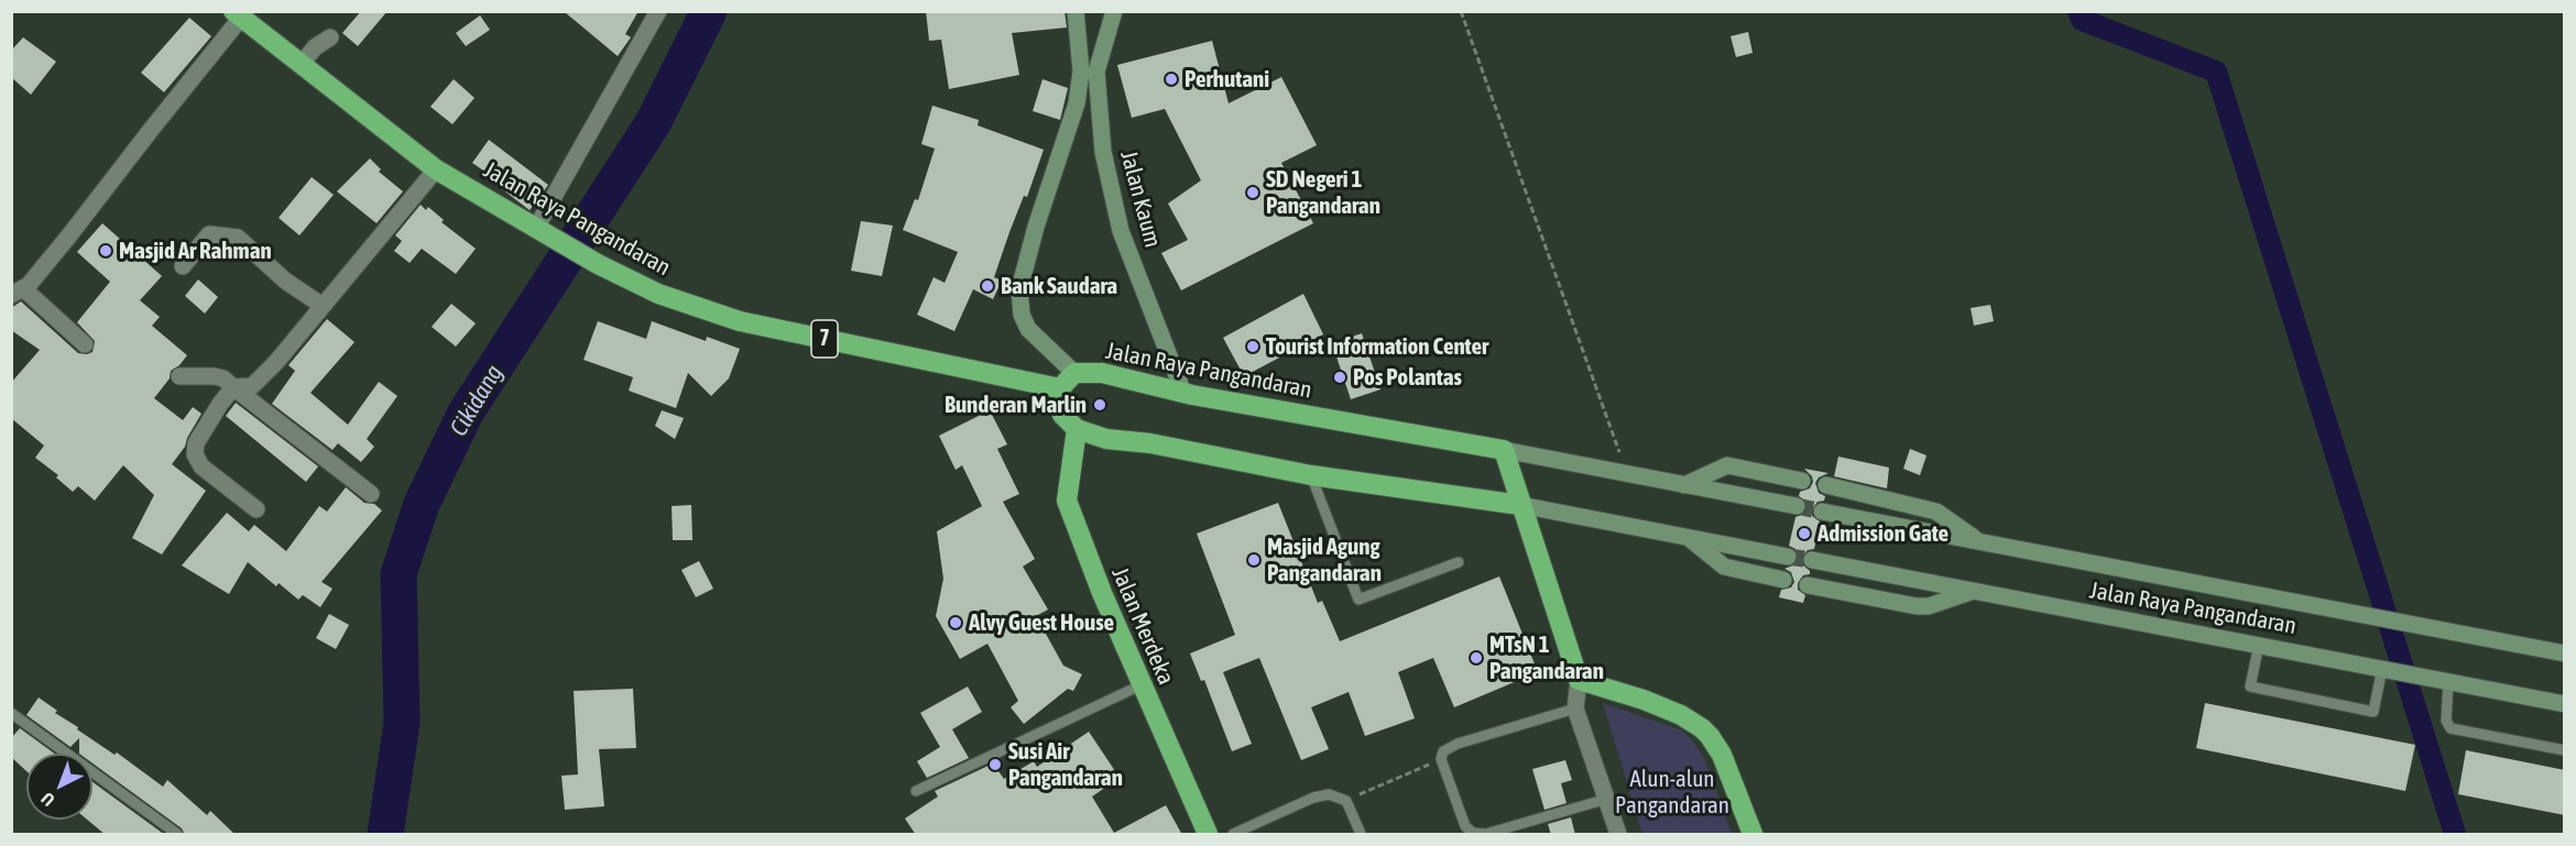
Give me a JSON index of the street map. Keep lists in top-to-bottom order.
{
  "streets": {
    "highway": ["Jalan Raya Pangandaran", "7", "Jalan Merdeka"],
    "street": ["Jalan Kaum"]
  },
  "crossings": [
    ["Jalan Kaum", "Jalan Raya Pangandaran"]
  ],
  "water": ["Cikidang"],
  "parks": ["Alun-alun Pangandaran"],
  "places": [
    "Perhutani",
    "SD Negeri 1 Pangandaran",
    "Masjid Ar Rahman",
    "Bank Saudara",
    "Tourist Information Center",
    "Pos Polantas",
    "Bunderan Marlin",
    "Admission Gate",
    "Masjid Agung Pangandaran",
    "Alvy Guest House",
    "MTsN 1 Pangandaran",
    "Susi Air Pangandaran"
  ],
  "north": "bottom left"
}
